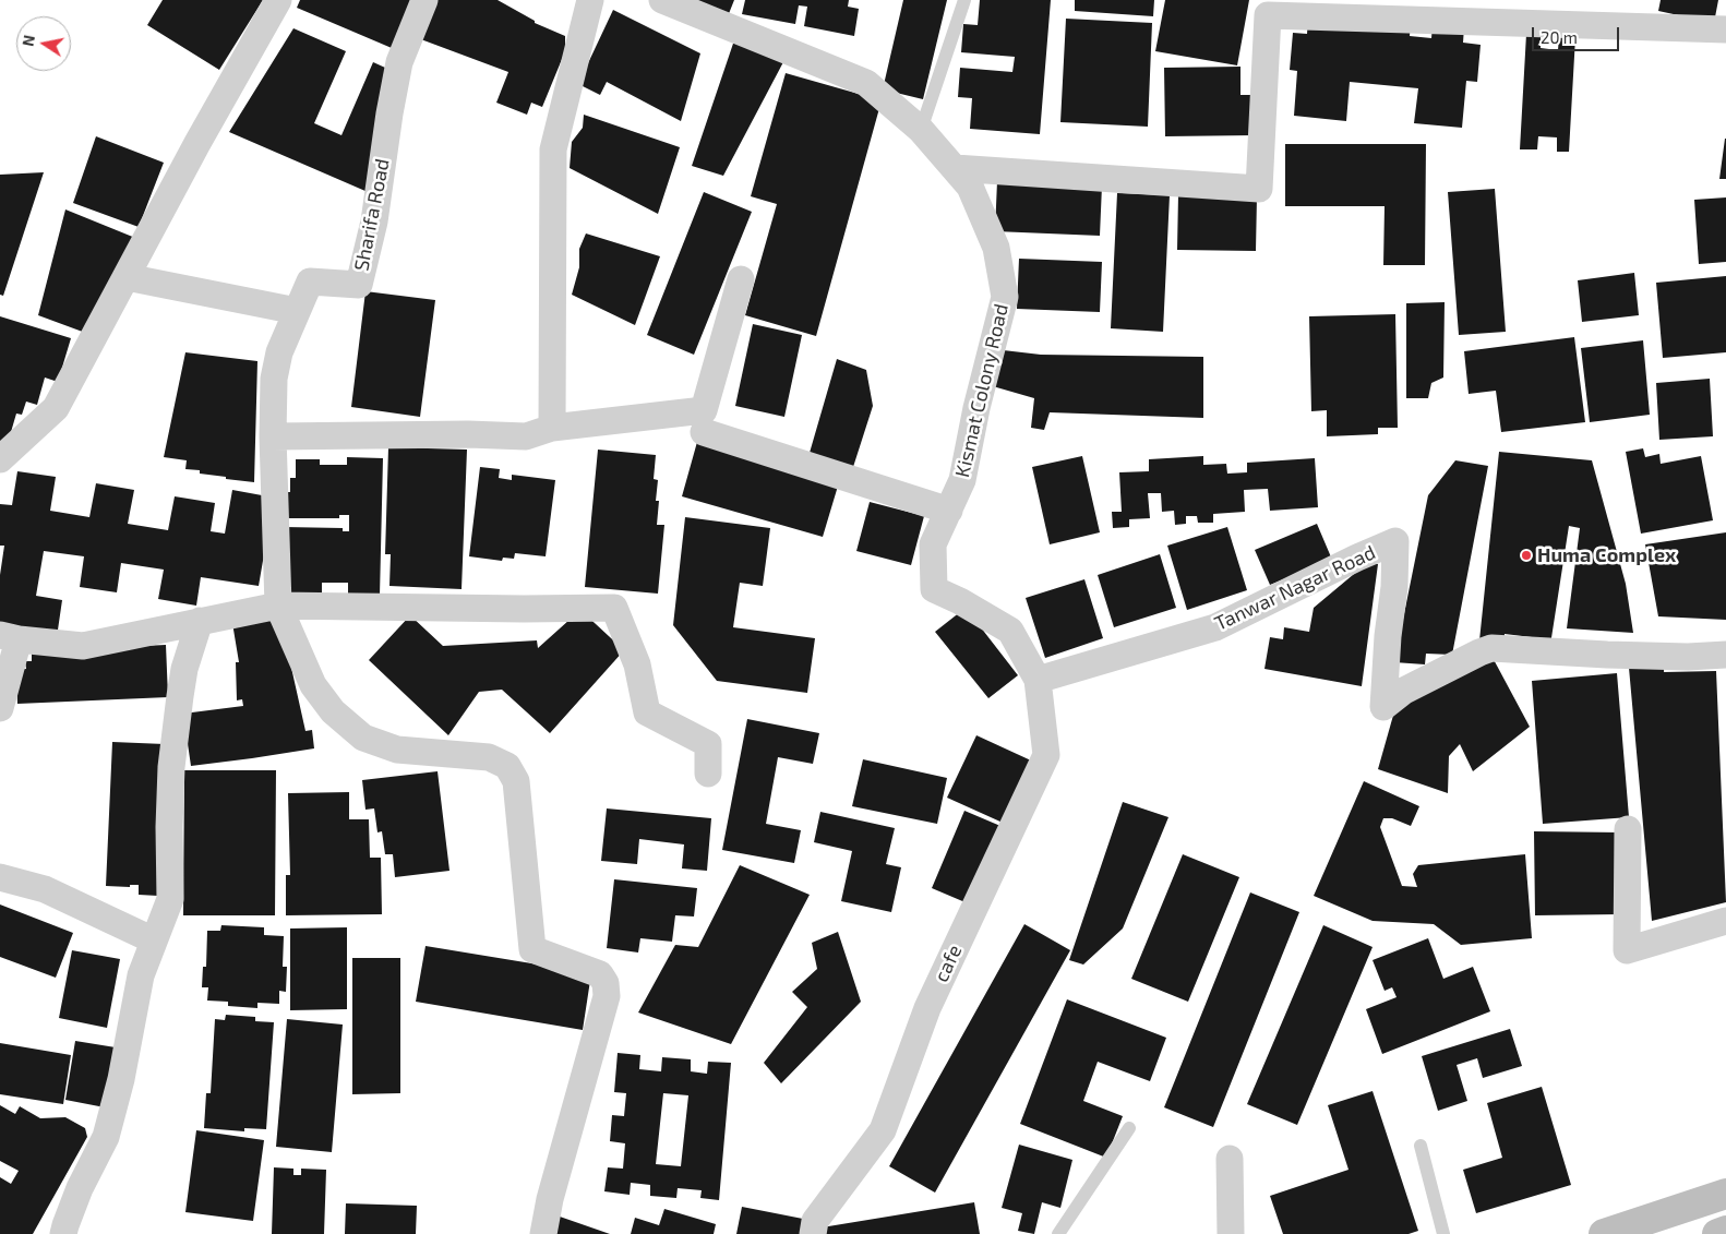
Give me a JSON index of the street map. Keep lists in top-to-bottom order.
{
  "streets": {
    "street": [
      "Sharifa Road",
      "Kismat Colony Road",
      "Tanwar Nagar Road",
      "cafe"
    ]
  },
  "crossings": [
    ["Kismat Colony Road", "Tanwar Nagar Road"],
    ["Kismat Colony Road", "cafe"],
    ["Tanwar Nagar Road", "cafe"]
  ],
  "places": ["Huma Complex"],
  "scale_bar": "20 m",
  "north": "left"
}
